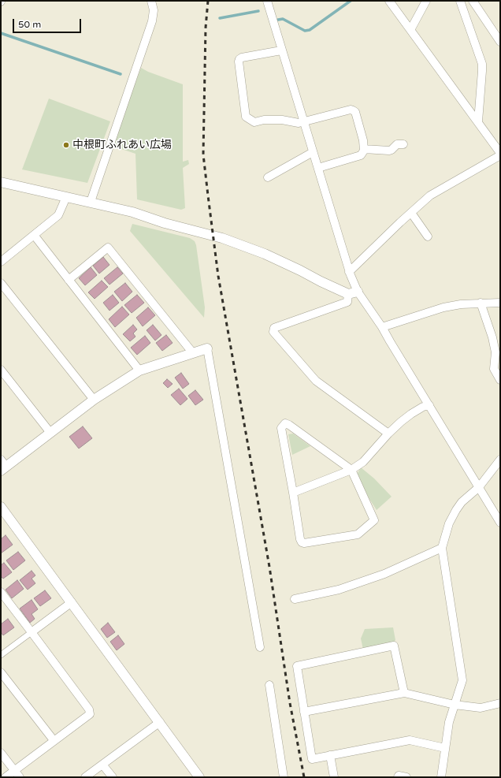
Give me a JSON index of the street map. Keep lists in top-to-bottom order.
{
  "places": ["中根町ふれあい広場"],
  "scale_bar": "50 m"
}
